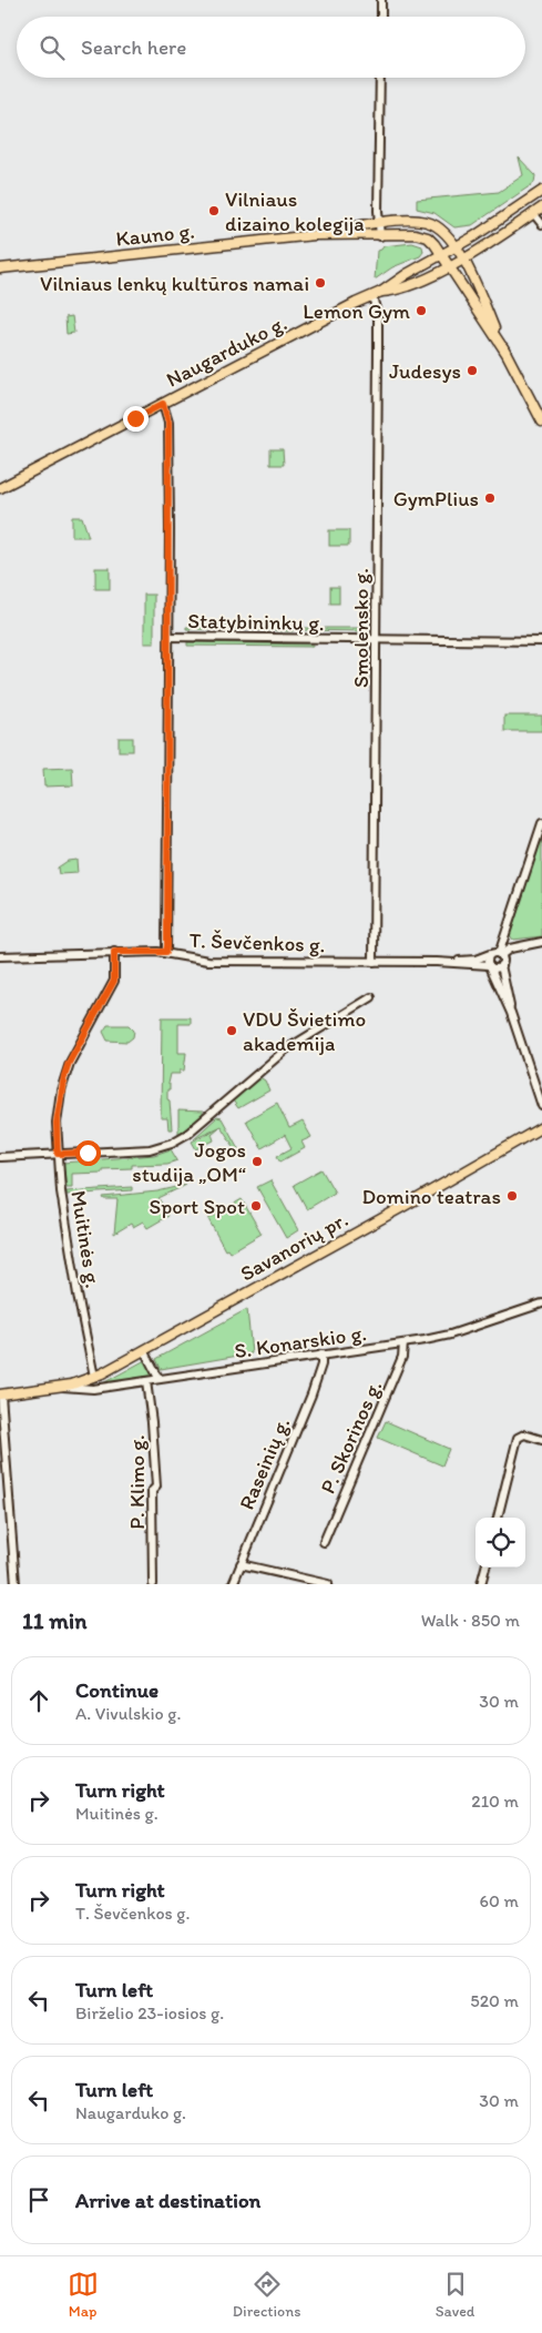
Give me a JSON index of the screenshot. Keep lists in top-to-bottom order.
{
  "streets": {
    "main road": ["Kauno g.", "Naugarduko g.", "Savanorių pr."],
    "street": [
      "Statybininkų g.",
      "Smolensko g.",
      "T. Ševčenkos g.",
      "Muitinės g.",
      "S. Konarskio g.",
      "P. Skorinos g.",
      "Raseinių g.",
      "P. Klimo g."
    ]
  },
  "crossings": [
    ["Kauno g.", "Naugarduko g."],
    ["Naugarduko g.", "Smolensko g."],
    ["Statybininkų g.", "Smolensko g."],
    ["Smolensko g.", "T. Ševčenkos g."],
    ["T. Ševčenkos g.", "Muitinės g."],
    ["Muitinės g.", "Savanorių pr."],
    ["Savanorių pr.", "S. Konarskio g."],
    ["S. Konarskio g.", "P. Skorinos g."],
    ["S. Konarskio g.", "Raseinių g."],
    ["S. Konarskio g.", "P. Klimo g."]
  ],
  "places": [
    "Vilniaus dizaino kolegija",
    "Vilniaus lenkų kultūros namai",
    "Lemon Gym",
    "Judesys",
    "GymPlius",
    "VDU Švietimo akademija",
    "Jogos studija „OM“",
    "Domino teatras",
    "Sport Spot"
  ],
  "page": {
    "search": "Search here",
    "heading": ["11 min", "Walk · 850 m"],
    "list": [
      ["Continue", "A. Vivulskio g.", "30 m"],
      ["Turn right", "Muitinės g.", "210 m"],
      ["Turn right", "T. Ševčenkos g.", "60 m"],
      ["Turn left", "Birželio 23-iosios g.", "520 m"],
      ["Turn left", "Naugarduko g.", "30 m"],
      "Arrive at destination"
    ],
    "nav": ["Map", "Directions", "Saved"]
  }
}
